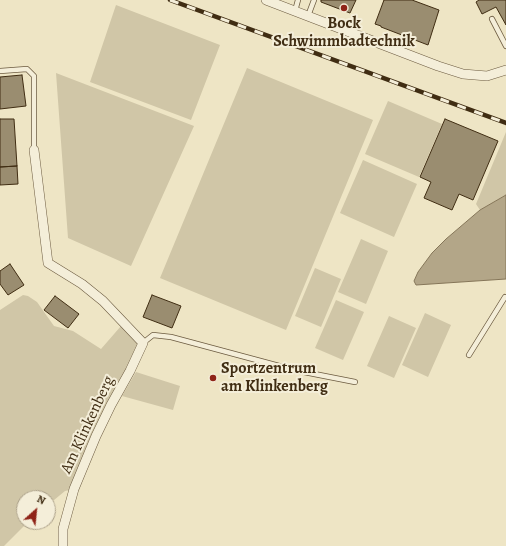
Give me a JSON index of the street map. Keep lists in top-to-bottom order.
{
  "streets": {
    "street": ["Am Klinkenberg"]
  },
  "places": ["Bock Schwimmbadtechnik", "Sportzentrum am Klinkenberg"],
  "north": "top right"
}
